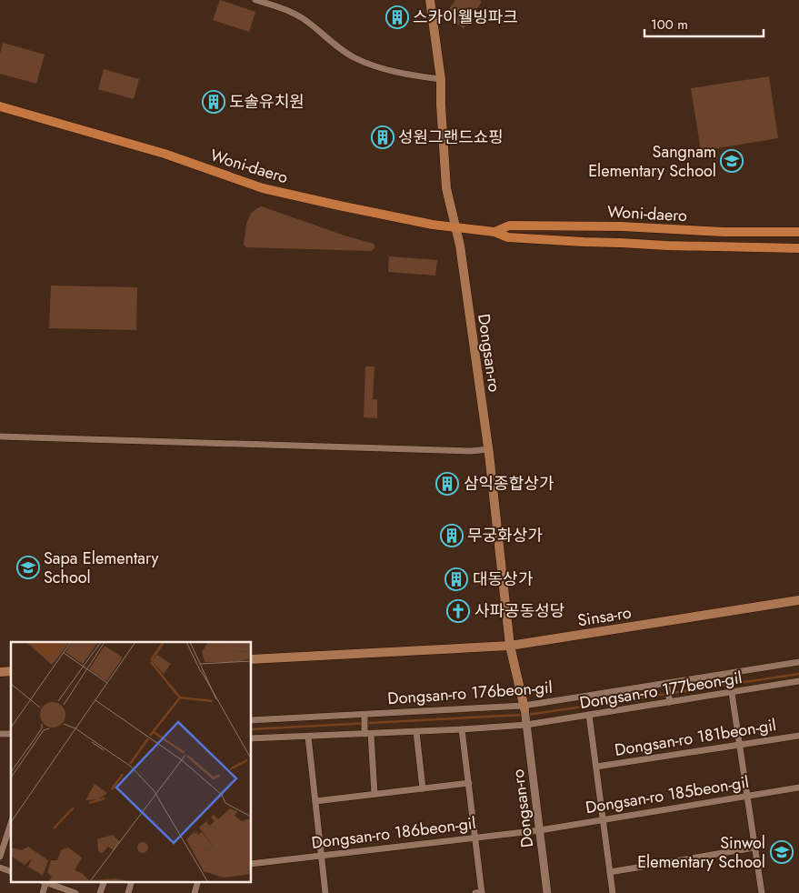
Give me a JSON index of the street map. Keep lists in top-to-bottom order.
{
  "streets": {
    "main road": ["Woni-daero", "Dongsan-ro", "Sinsa-ro"],
    "street": [
      "Dongsan-ro 177beon-gil",
      "Dongsan-ro 176beon-gil",
      "Dongsan-ro 181beon-gil",
      "Dongsan-ro 185beon-gil",
      "Dongsan-ro 186beon-gil"
    ]
  },
  "crossings": [
    ["Woni-daero", "Dongsan-ro"],
    ["Dongsan-ro", "Sinsa-ro"],
    ["Dongsan-ro", "Dongsan-ro 177beon-gil"],
    ["Dongsan-ro", "Dongsan-ro 176beon-gil"],
    ["Dongsan-ro", "Dongsan-ro 185beon-gil"],
    ["Dongsan-ro", "Dongsan-ro 186beon-gil"],
    ["Dongsan-ro 185beon-gil", "Dongsan-ro 186beon-gil"]
  ],
  "places": {
    "building": [
      "스카이웰빙파크",
      "도솔유치원",
      "성원그랜드쇼핑",
      "삼익종합상가",
      "무궁화상가",
      "대동상가"
    ],
    "school or university": ["Sangnam Elementary School", "Sapa Elementary School", "Sinwol Elementary School"],
    "church": ["사파공동성당"]
  },
  "scale_bar": "100 m"
}
